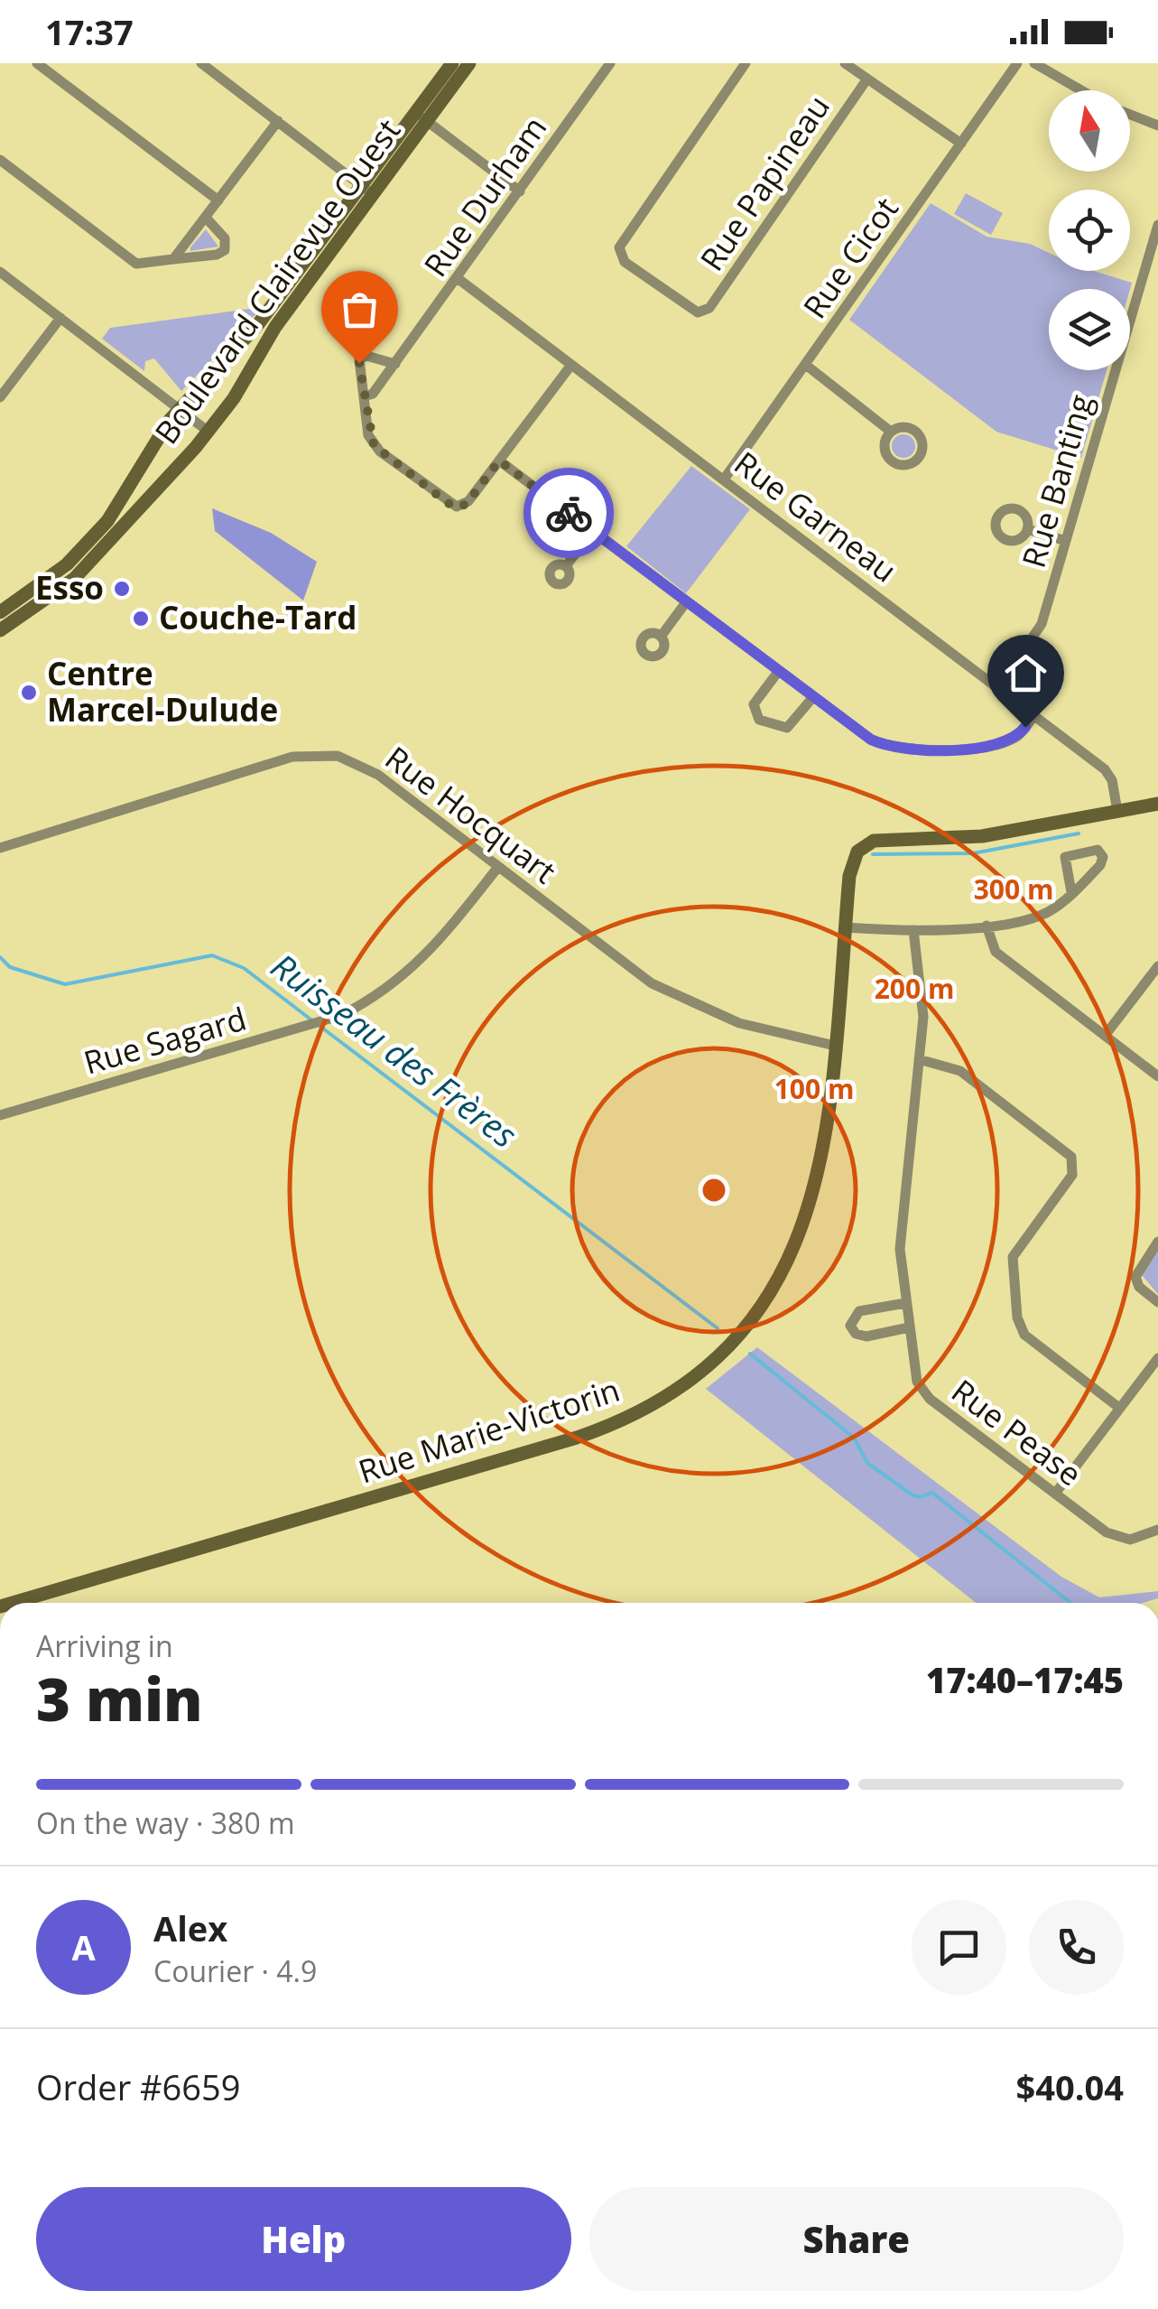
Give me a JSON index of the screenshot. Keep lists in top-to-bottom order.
{
  "streets": {
    "street": [
      "Rue Papineau",
      "Rue Durham",
      "Rue Cicot",
      "Boulevard Clairevue Ouest",
      "Rue Banting",
      "Rue Garneau",
      "Rue Hocquart",
      "Rue Sagard",
      "Rue Marie-Victorin",
      "Rue Pease"
    ]
  },
  "crossings": [
    ["Rue Durham", "Rue Garneau"],
    ["Rue Cicot", "Rue Garneau"],
    ["Rue Banting", "Rue Garneau"],
    ["Rue Garneau", "Rue Marie-Victorin"],
    ["Rue Hocquart", "Rue Sagard"],
    ["Rue Hocquart", "Rue Marie-Victorin"]
  ],
  "water": ["Ruisseau des Frères"],
  "places": ["Esso", "Couche-Tard", "Centre Marcel-Dulude"],
  "north": "top",
  "page": {
    "status": "17:37",
    "heading": ["3 min", "Arriving in", "17:40–17:45"],
    "panel": [
      "Alex",
      "Courier · 4.9",
      "Order #6659",
      "$40.04"
    ],
    "bar": "On the way · 380 m",
    "round": "A",
    "buttons": ["Help", "Share"]
  },
  "rings": ["300 m", "200 m", "100 m"]
}
